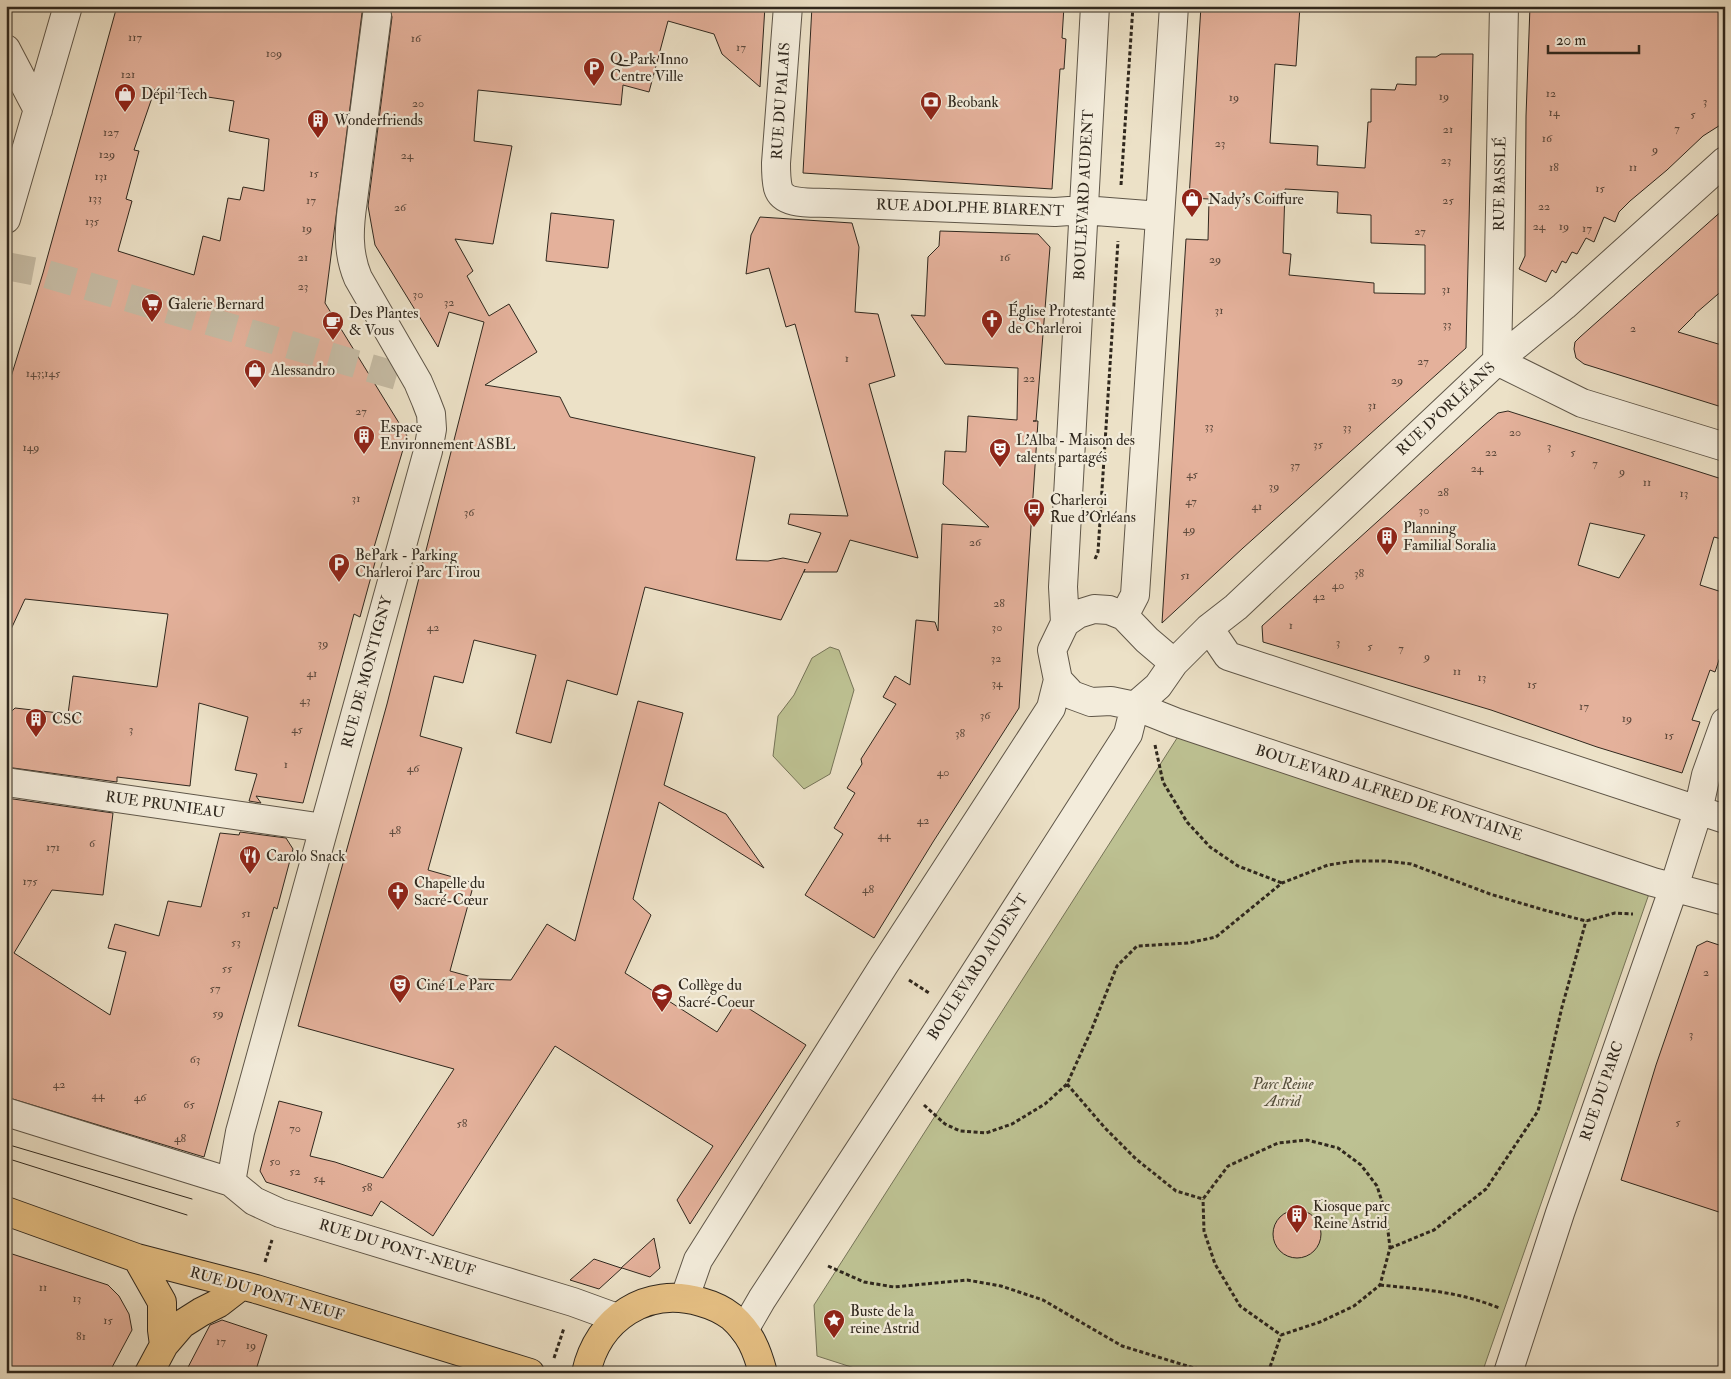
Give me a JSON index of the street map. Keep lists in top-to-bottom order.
{
  "streets": {
    "main road": ["RUE DU PONT NEUF"],
    "street": [
      "RUE DU PALAIS",
      "RUE BASSLÉ",
      "BOULEVARD AUDENT",
      "RUE ADOLPHE BIARENT",
      "RUE D'ORLÉANS",
      "RUE DE MONTIGNY",
      "BOULEVARD ALFRED DE FONTAINE",
      "RUE PRUNIEAU",
      "RUE DU PARC",
      "RUE DU PONT-NEUF"
    ]
  },
  "crossings": [
    ["RUE DU PALAIS", "RUE ADOLPHE BIARENT"],
    ["RUE BASSLÉ", "RUE D'ORLÉANS"],
    ["BOULEVARD AUDENT", "RUE ADOLPHE BIARENT"],
    ["BOULEVARD AUDENT", "RUE D'ORLÉANS"],
    ["BOULEVARD AUDENT", "BOULEVARD ALFRED DE FONTAINE"],
    ["RUE D'ORLÉANS", "BOULEVARD ALFRED DE FONTAINE"],
    ["RUE DE MONTIGNY", "RUE PRUNIEAU"],
    ["RUE DE MONTIGNY", "RUE DU PONT-NEUF"],
    ["BOULEVARD ALFRED DE FONTAINE", "RUE DU PARC"]
  ],
  "parks": ["Parc Reine Astrid"],
  "places": {
    "parking": ["Q-Park Inno Centre Ville", "BePark - Parking Charleroi Parc Tirou"],
    "shop": ["Dépil Tech", "Nady's Coiffure", "Alessandro"],
    "bank": ["Beobank"],
    "building": [
      "Wonderfriends",
      "Espace Environnement ASBL",
      "Planning Familial Soralia",
      "CSC",
      "Kiosque parc Reine Astrid"
    ],
    "supermarket": ["Galerie Bernard"],
    "church": ["Église Protestante de Charleroi", "Chapelle du Sacré-Cœur"],
    "cafe": ["Des Plantes & Vous"],
    "theatre": ["L'Alba - Maison des talents partagés", "Ciné Le Parc"],
    "bus stop": ["Charleroi Rue d'Orléans"],
    "restaurant": ["Carolo Snack"],
    "school or university": ["Collège du Sacré-Coeur"],
    "place": ["Buste de la reine Astrid"]
  },
  "house_numbers": [
    "117",
    "16",
    "17",
    "109",
    "121",
    "12",
    "19",
    "19",
    "3",
    "20",
    "14",
    "5",
    "7",
    "21",
    "127",
    "16",
    "23",
    "9",
    "129",
    "24",
    "23",
    "18",
    "11",
    "15",
    "131",
    "15",
    "133",
    "17",
    "25",
    "22",
    "26",
    "135",
    "24",
    "19",
    "19",
    "17",
    "27",
    "21",
    "16",
    "29",
    "23",
    "31",
    "30",
    "32",
    "31",
    "33",
    "2",
    "1",
    "27",
    "143;145",
    "22",
    "29",
    "31",
    "27",
    "33",
    "33",
    "20",
    "35",
    "3",
    "149",
    "22",
    "5",
    "7",
    "37",
    "24",
    "9",
    "45",
    "11",
    "39",
    "28",
    "13",
    "31",
    "47",
    "41",
    "30",
    "36",
    "49",
    "26",
    "38",
    "51",
    "40",
    "42",
    "28",
    "1",
    "42",
    "30",
    "3",
    "39",
    "5",
    "7",
    "9",
    "32",
    "11",
    "41",
    "13",
    "34",
    "15",
    "43",
    "17",
    "36",
    "19",
    "3",
    "45",
    "38",
    "15",
    "1",
    "46",
    "40",
    "42",
    "48",
    "44",
    "6",
    "171",
    "175",
    "48",
    "51",
    "53",
    "55",
    "2",
    "57",
    "59",
    "3",
    "63",
    "42",
    "44",
    "46",
    "65",
    "5",
    "58",
    "70",
    "48",
    "50",
    "52",
    "54",
    "58",
    "11",
    "13",
    "15",
    "81",
    "17",
    "19"
  ],
  "scale_bar": "20 m"
}
